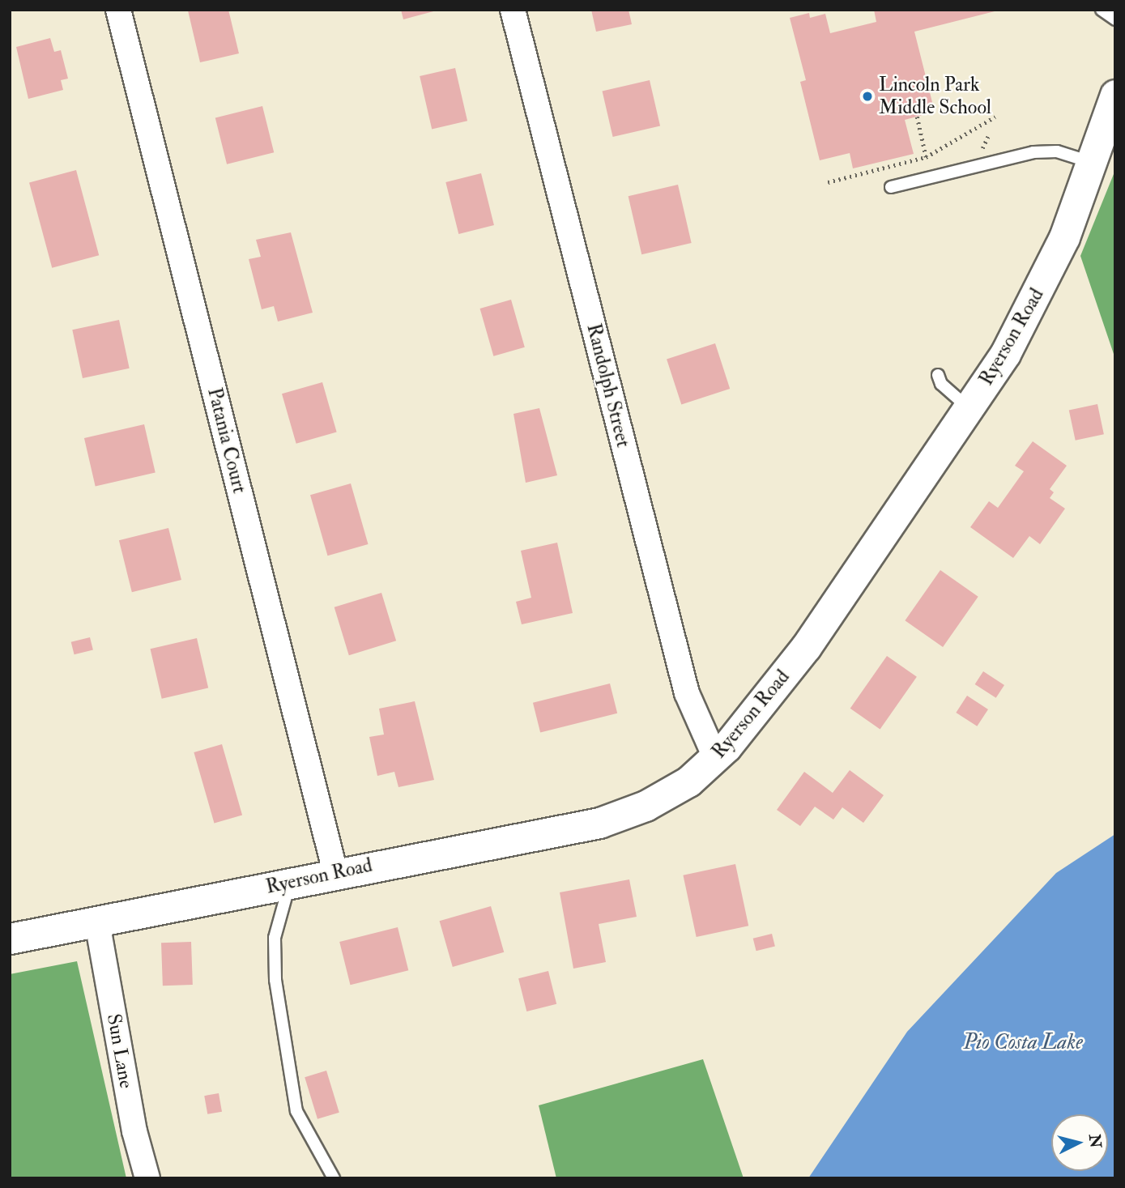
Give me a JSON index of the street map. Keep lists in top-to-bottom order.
{
  "streets": {
    "street": [
      "Ryerson Road",
      "Randolph Street",
      "Patania Court",
      "Sun Lane"
    ]
  },
  "crossings": [
    ["Ryerson Road", "Randolph Street"],
    ["Ryerson Road", "Patania Court"],
    ["Ryerson Road", "Sun Lane"]
  ],
  "water": ["Pio Costa Lake"],
  "places": ["Lincoln Park Middle School"],
  "north": "right"
}
